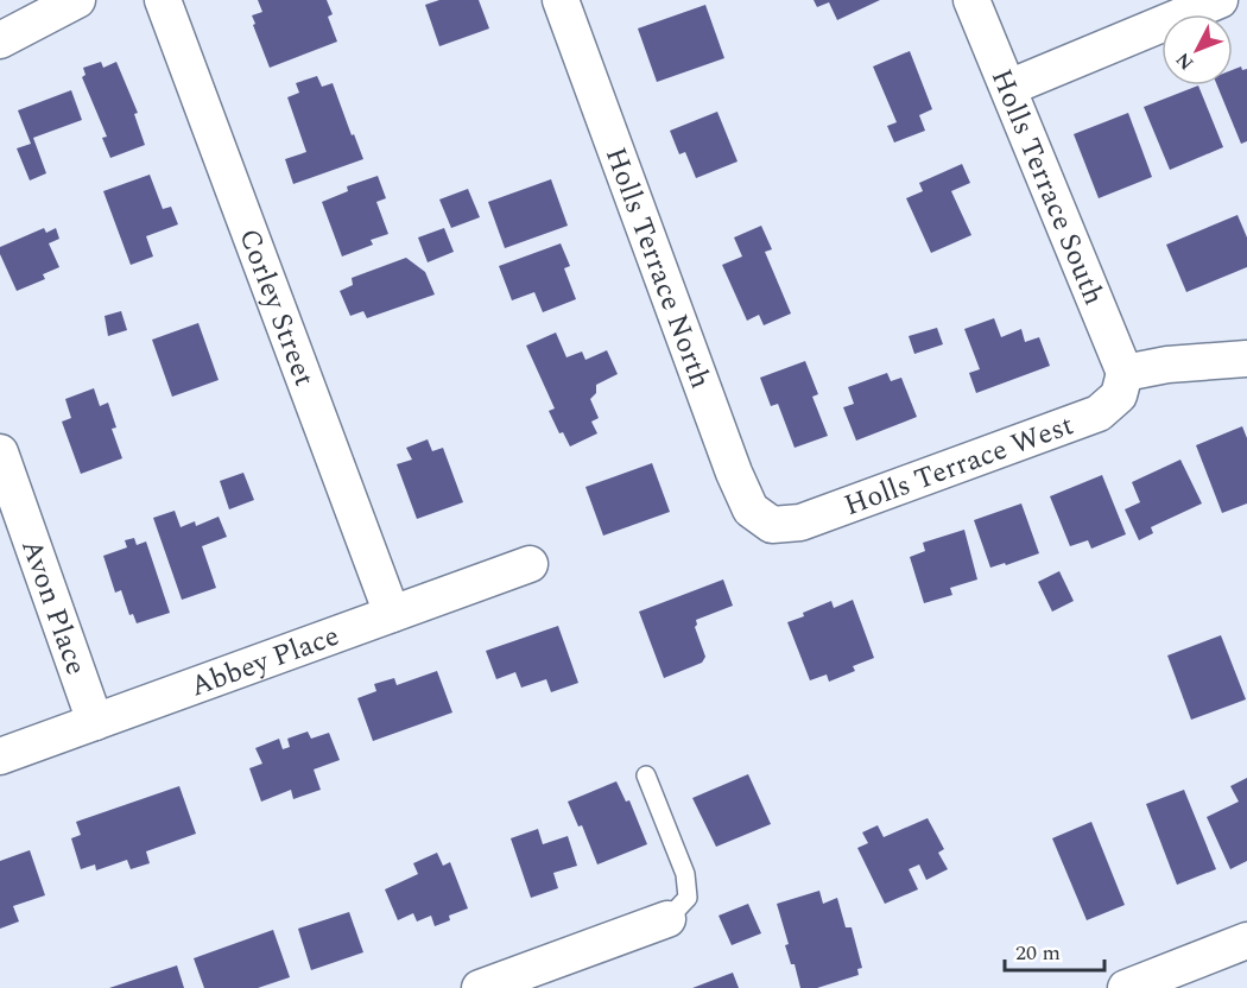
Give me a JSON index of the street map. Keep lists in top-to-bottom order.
{
  "streets": {
    "street": [
      "Holls Terrace South",
      "Holls Terrace North",
      "Corley Street",
      "Holls Terrace West",
      "Avon Place",
      "Abbey Place"
    ]
  },
  "crossings": [
    ["Holls Terrace South", "Holls Terrace West"],
    ["Holls Terrace North", "Holls Terrace West"],
    ["Corley Street", "Abbey Place"],
    ["Avon Place", "Abbey Place"]
  ],
  "scale_bar": "20 m",
  "north": "bottom left"
}
